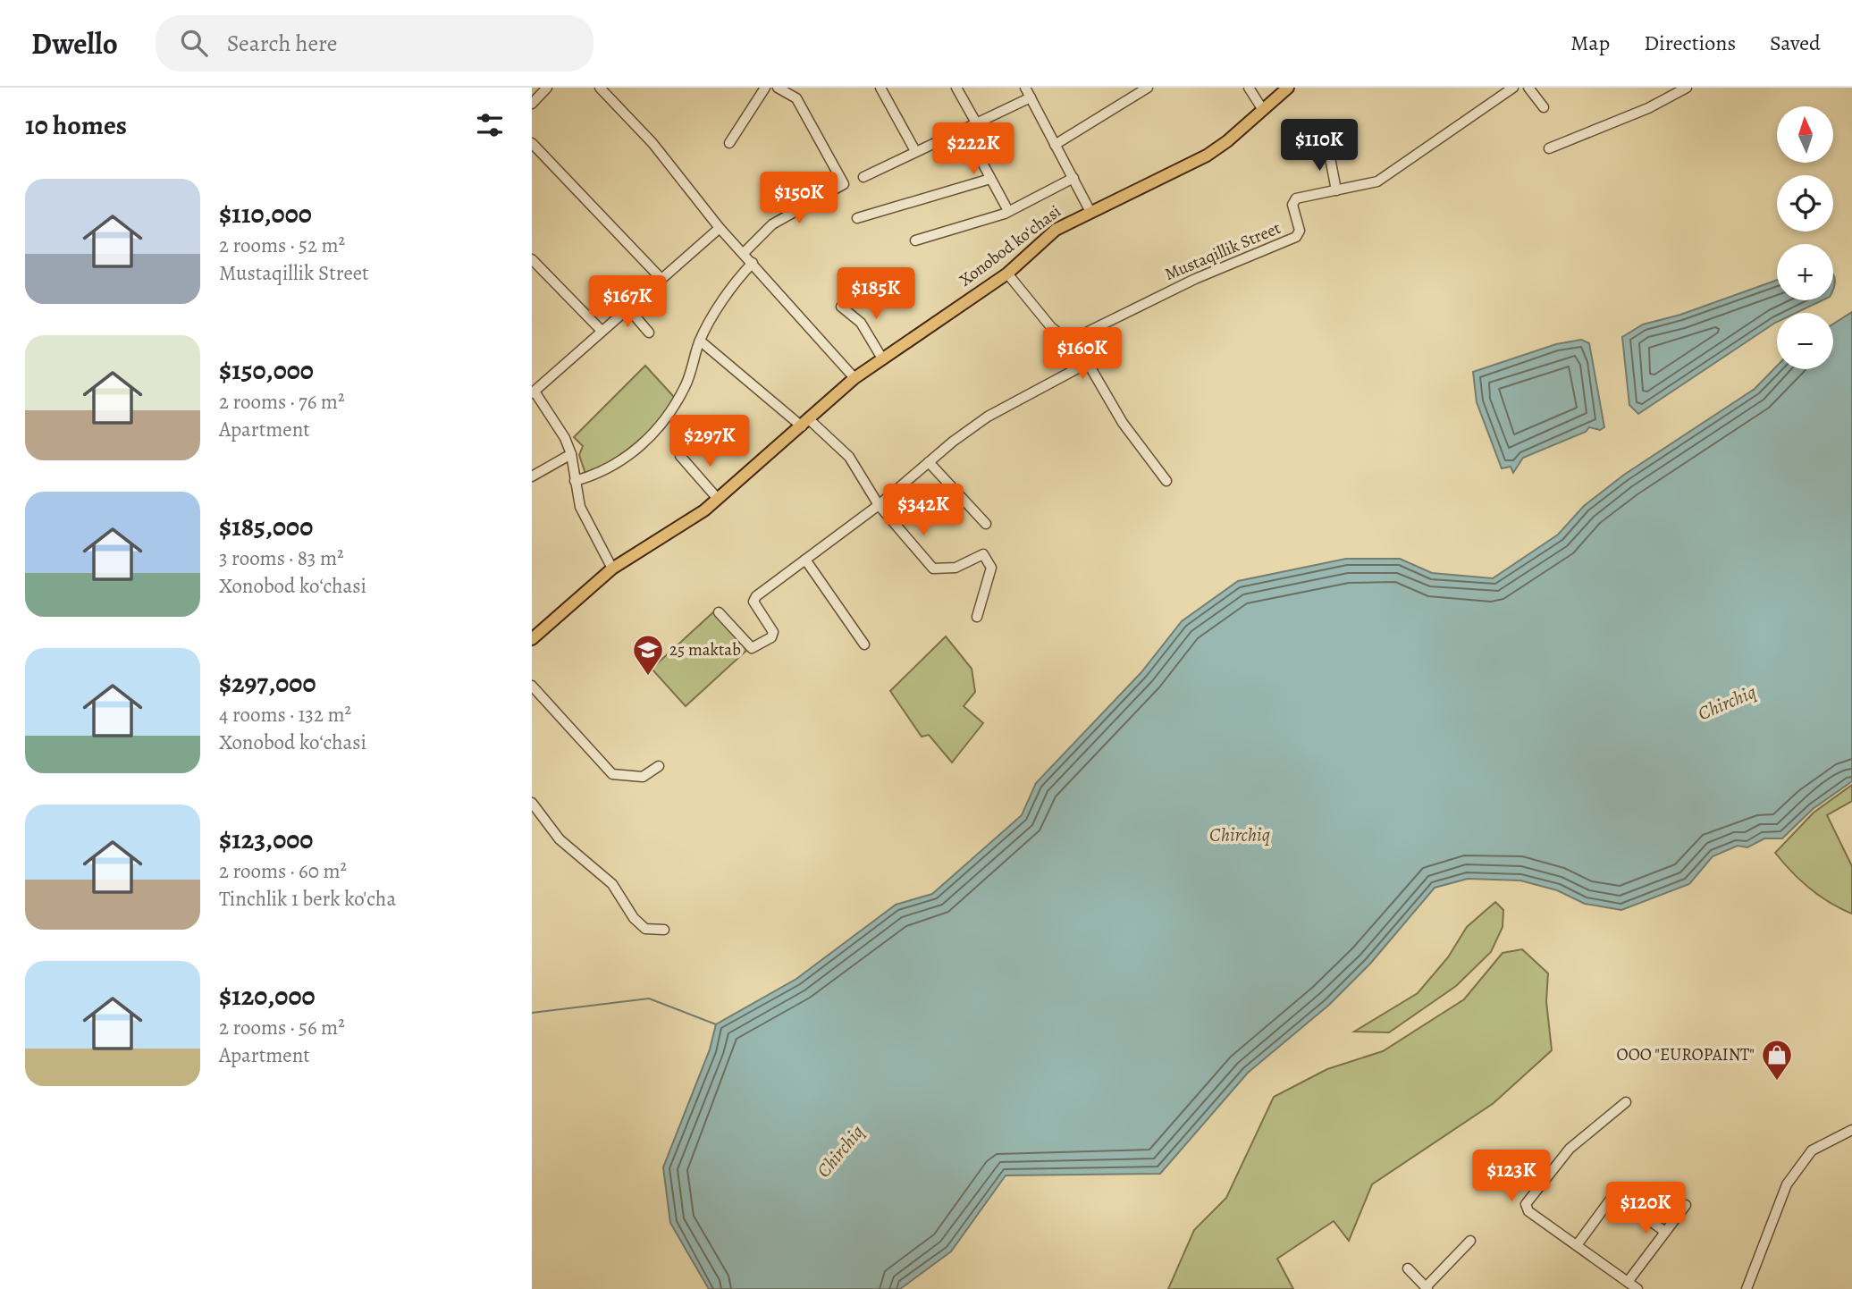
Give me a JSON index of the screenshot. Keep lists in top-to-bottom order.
{
  "streets": {
    "main road": ["Xonobod koʻchasi"],
    "street": ["Mustaqillik Street"]
  },
  "water": ["Chirchiq"],
  "places": {
    "school or university": ["25 maktab"],
    "shop": ["OOO \"EUROPAINT\""]
  },
  "north": "top",
  "page": {
    "header": "Dwello",
    "search": "Search here",
    "nav": ["Map", "Directions", "Saved"],
    "heading": "10 homes",
    "map_buttons": ["+", "−"],
    "price": [
      "$110K",
      "$222K",
      "$150K",
      "$185K",
      "$167K",
      "$160K",
      "$297K",
      "$342K",
      "$123K",
      "$120K"
    ],
    "list": [
      {
        "name": "$110,000",
        "note": "2 rooms · 52 m² · Mustaqillik Street"
      },
      {
        "name": "$150,000",
        "note": "2 rooms · 76 m² · Apartment"
      },
      {
        "name": "$185,000",
        "note": "3 rooms · 83 m² · Xonobod koʻchasi"
      },
      {
        "name": "$297,000",
        "note": "4 rooms · 132 m² · Xonobod koʻchasi"
      },
      {
        "name": "$123,000",
        "note": "2 rooms · 60 m² · Tinchlik 1 berk ko'cha"
      },
      {
        "name": "$120,000",
        "note": "2 rooms · 56 m² · Apartment"
      }
    ]
  }
}
